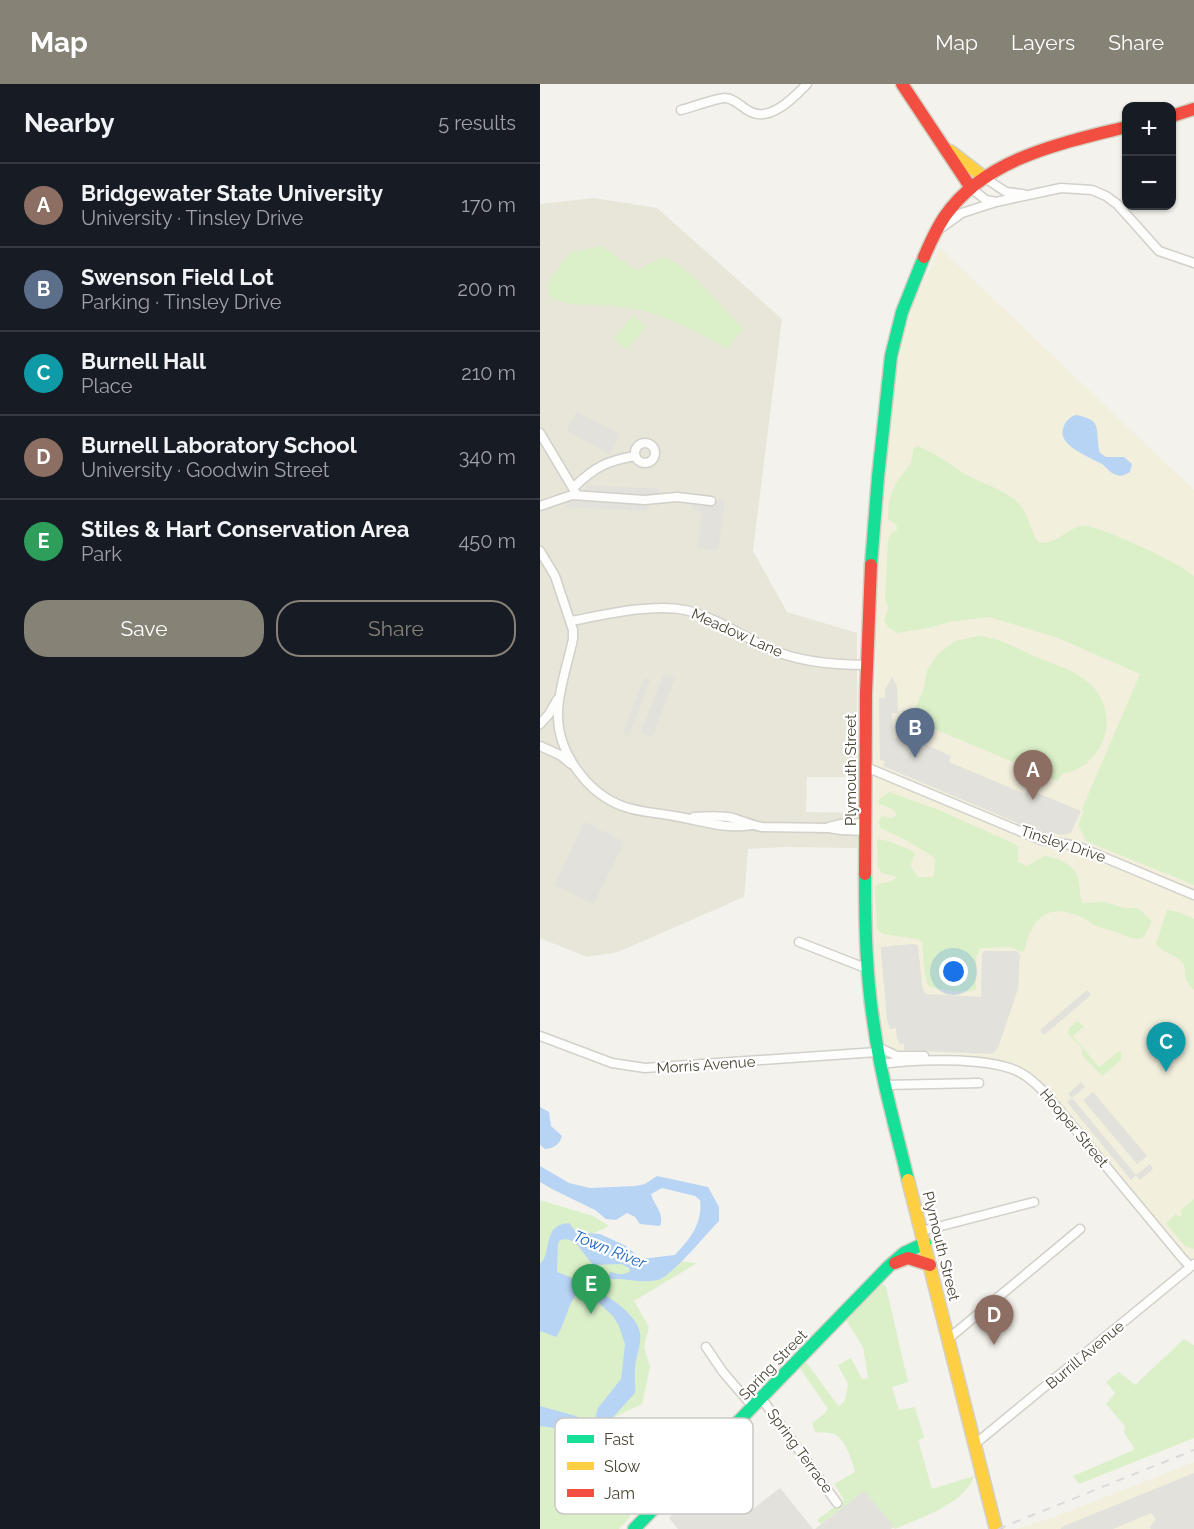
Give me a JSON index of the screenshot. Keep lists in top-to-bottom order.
{
  "streets": {
    "main road": ["Plymouth Street", "Spring Street"],
    "street": [
      "Meadow Lane",
      "Tinsley Drive",
      "Morris Avenue",
      "Hooper Street",
      "Burrill Avenue",
      "Spring Terrace"
    ]
  },
  "crossings": [
    ["Meadow Lane", "Plymouth Street"],
    ["Plymouth Street", "Tinsley Drive"],
    ["Plymouth Street", "Morris Avenue"],
    ["Plymouth Street", "Hooper Street"],
    ["Plymouth Street", "Burrill Avenue"],
    ["Plymouth Street", "Spring Street"],
    ["Morris Avenue", "Hooper Street"],
    ["Hooper Street", "Burrill Avenue"],
    ["Spring Street", "Spring Terrace"]
  ],
  "water": ["Town River"],
  "legend": ["Fast", "Slow", "Jam"],
  "page": {
    "header": "Map",
    "nav": ["Map", "Layers", "Share"],
    "heading": ["Nearby", "5 results"],
    "map_buttons": ["+", "−"],
    "list": [
      {
        "mark": "A",
        "name": "Bridgewater State University",
        "note": "University · Tinsley Drive",
        "value": "170 m"
      },
      {
        "mark": "B",
        "name": "Swenson Field Lot",
        "note": "Parking · Tinsley Drive",
        "value": "200 m"
      },
      {
        "mark": "C",
        "name": "Burnell Hall",
        "note": "Place",
        "value": "210 m"
      },
      {
        "mark": "D",
        "name": "Burnell Laboratory School",
        "note": "University · Goodwin Street",
        "value": "340 m"
      },
      {
        "mark": "E",
        "name": "Stiles & Hart Conservation Area",
        "note": "Park",
        "value": "450 m"
      }
    ],
    "buttons": ["Save", "Share"],
    "pins": [
      "B",
      "A",
      "C",
      "E",
      "D"
    ]
  }
}
